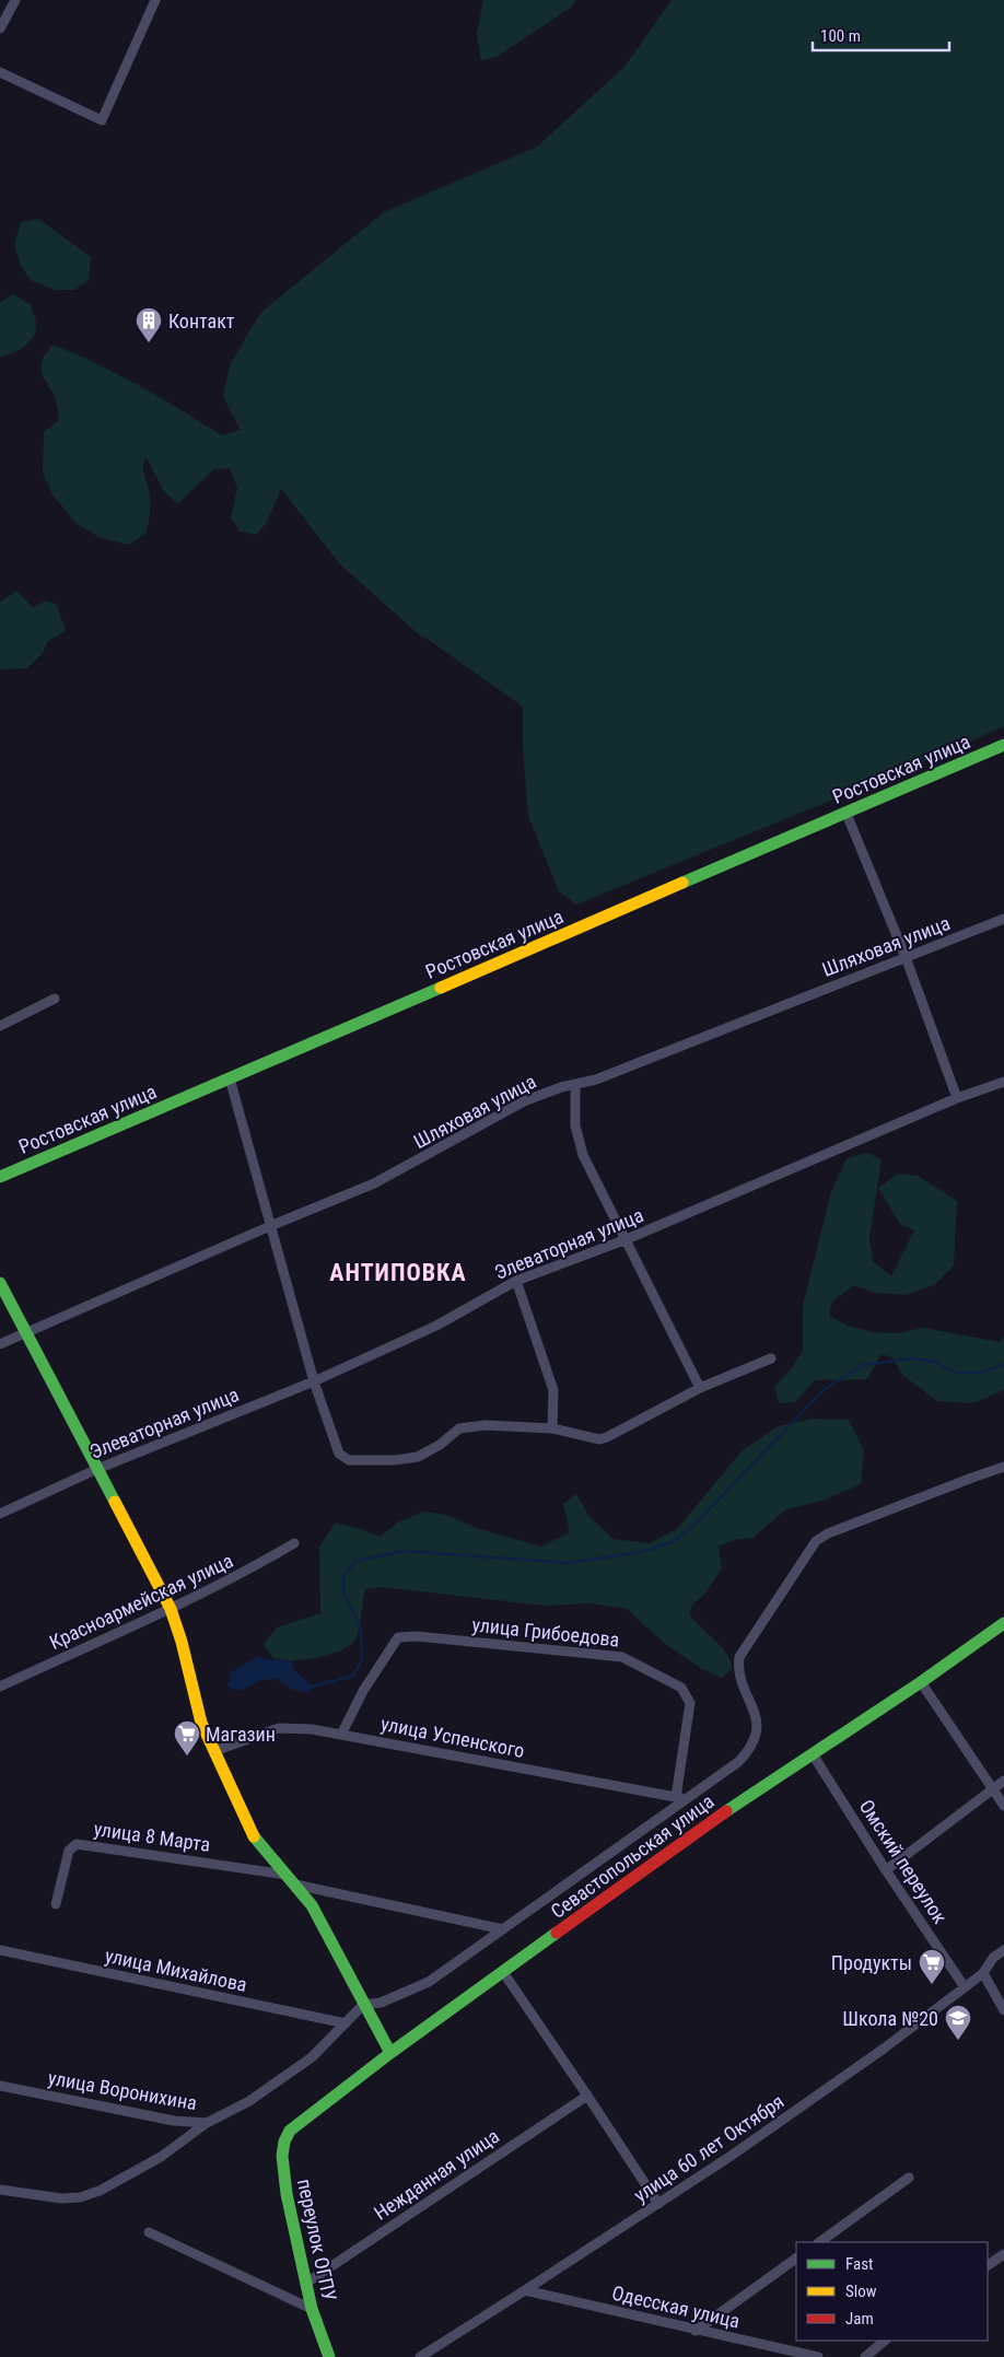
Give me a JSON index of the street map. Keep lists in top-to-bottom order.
{
  "streets": {
    "street": [
      "Ростовская улица",
      "Шляховая улица",
      "Элеваторная улица",
      "Красноармейская улица",
      "улица Грибоедова",
      "улица Успенского",
      "улица 8 Марта",
      "Севастопольская улица",
      "Омский переулок",
      "улица Михайлова",
      "улица Воронихина",
      "улица 60 лет Октября",
      "Нежданная улица",
      "переулок ОГПУ",
      "Одесская улица"
    ]
  },
  "crossings": [
    ["улица Грибоедова", "улица Успенского"],
    ["Севастопольская улица", "Омский переулок"],
    ["Севастопольская улица", "переулок ОГПУ"],
    ["Омский переулок", "улица 60 лет Октября"],
    ["улица Михайлова", "улица Воронихина"],
    ["улица 60 лет Октября", "Одесская улица"],
    ["Нежданная улица", "переулок ОГПУ"]
  ],
  "districts": ["АНТИПОВКА"],
  "places": {
    "building": ["Контакт"],
    "supermarket": ["Магазин", "Продукты"],
    "school or university": ["Школа №20"]
  },
  "legend": ["Fast", "Slow", "Jam"],
  "scale_bar": "100 m"
}
